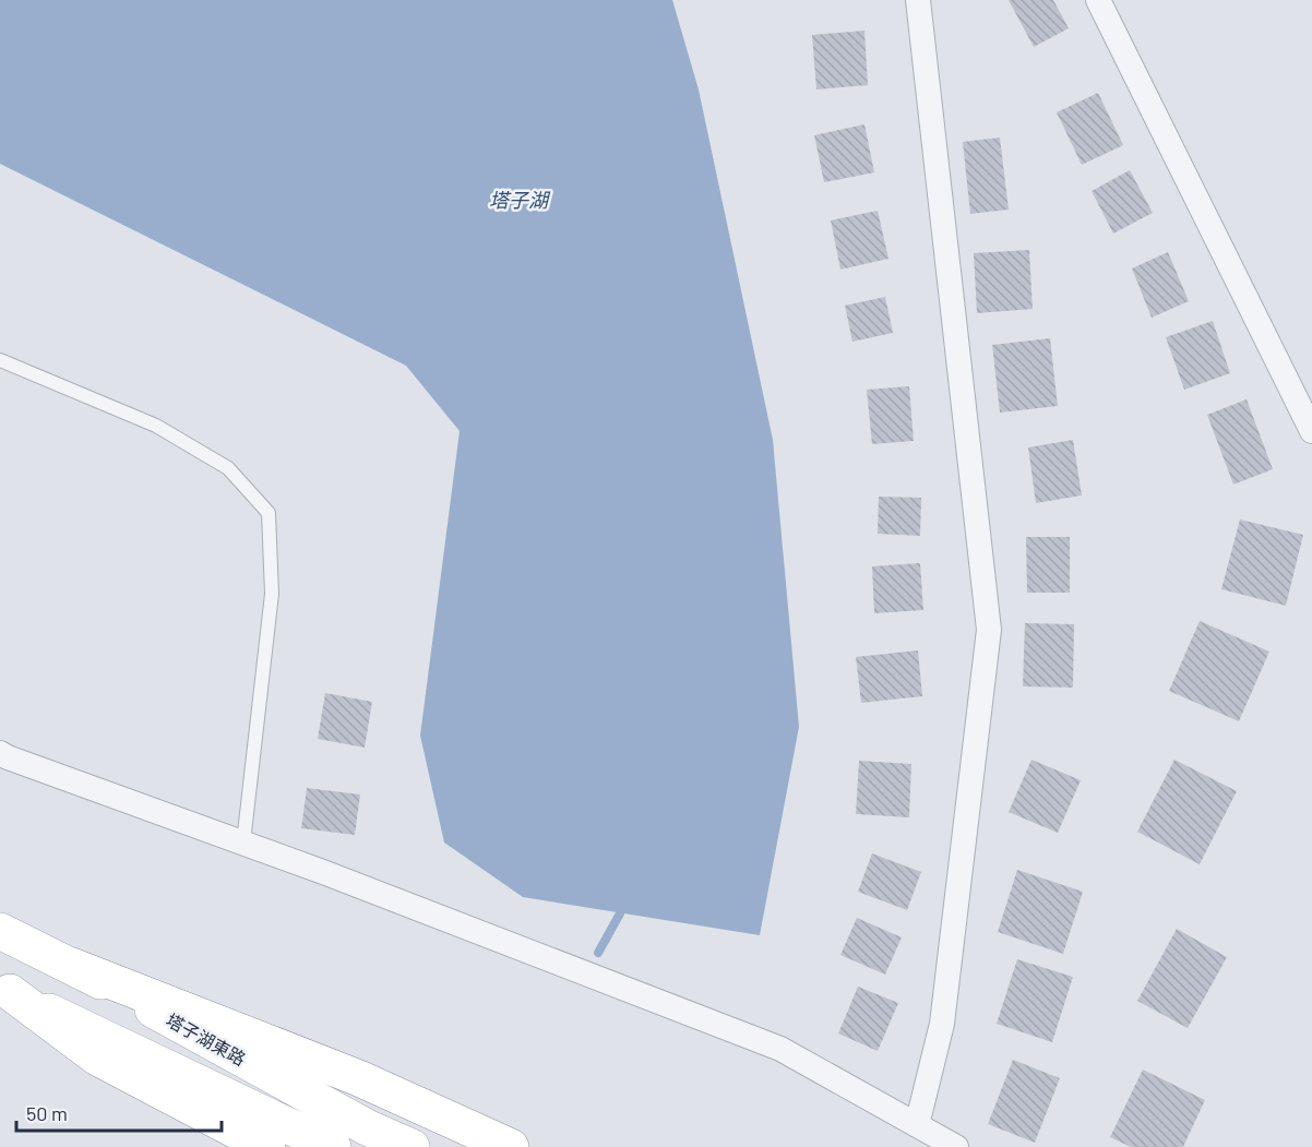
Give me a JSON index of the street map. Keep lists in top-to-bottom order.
{
  "streets": {
    "main road": ["塔子湖東路"]
  },
  "water": ["塔子湖"],
  "scale_bar": "50 m"
}
